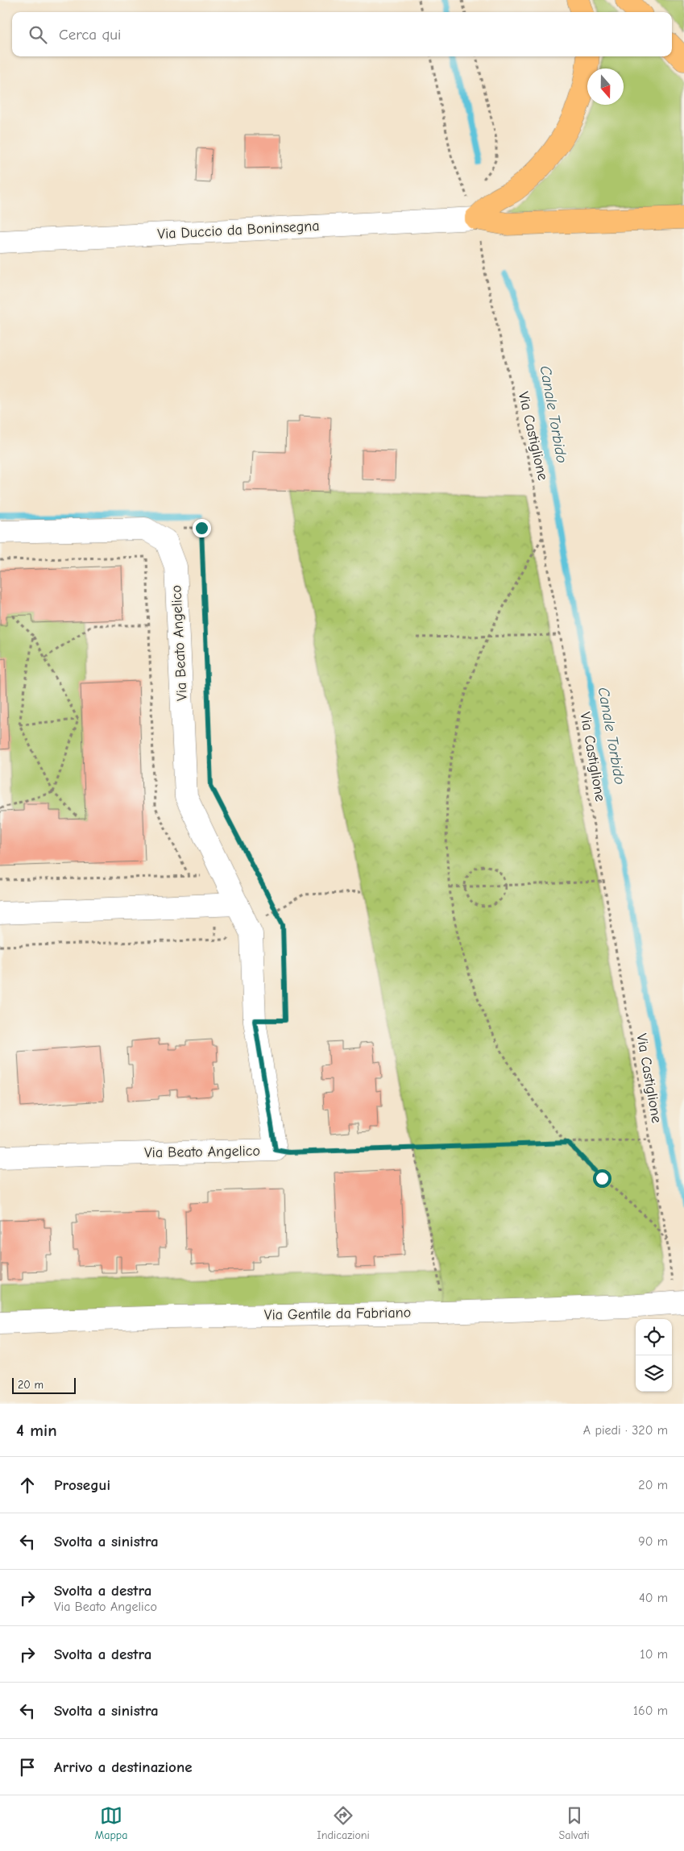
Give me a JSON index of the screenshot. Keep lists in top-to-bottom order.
{
  "streets": {
    "street": ["Via Duccio da Boninsegna", "Via Beato Angelico", "Via Gentile da Fabriano"],
    "path": ["Via Castiglione"]
  },
  "crossings": [
    ["Via Duccio da Boninsegna", "Via Castiglione"],
    ["Via Castiglione", "Via Gentile da Fabriano"]
  ],
  "water": ["Canale Torbido"],
  "scale_bar": "20 m",
  "north": "bottom",
  "page": {
    "search": "Cerca qui",
    "scale": "20 m",
    "heading": ["4 min", "A piedi · 320 m"],
    "list": [
      ["Prosegui", "20 m"],
      ["Svolta a sinistra", "90 m"],
      ["Svolta a destra", "Via Beato Angelico", "40 m"],
      ["Svolta a destra", "10 m"],
      ["Svolta a sinistra", "160 m"],
      "Arrivo a destinazione"
    ],
    "nav": ["Mappa", "Indicazioni", "Salvati"]
  }
}
